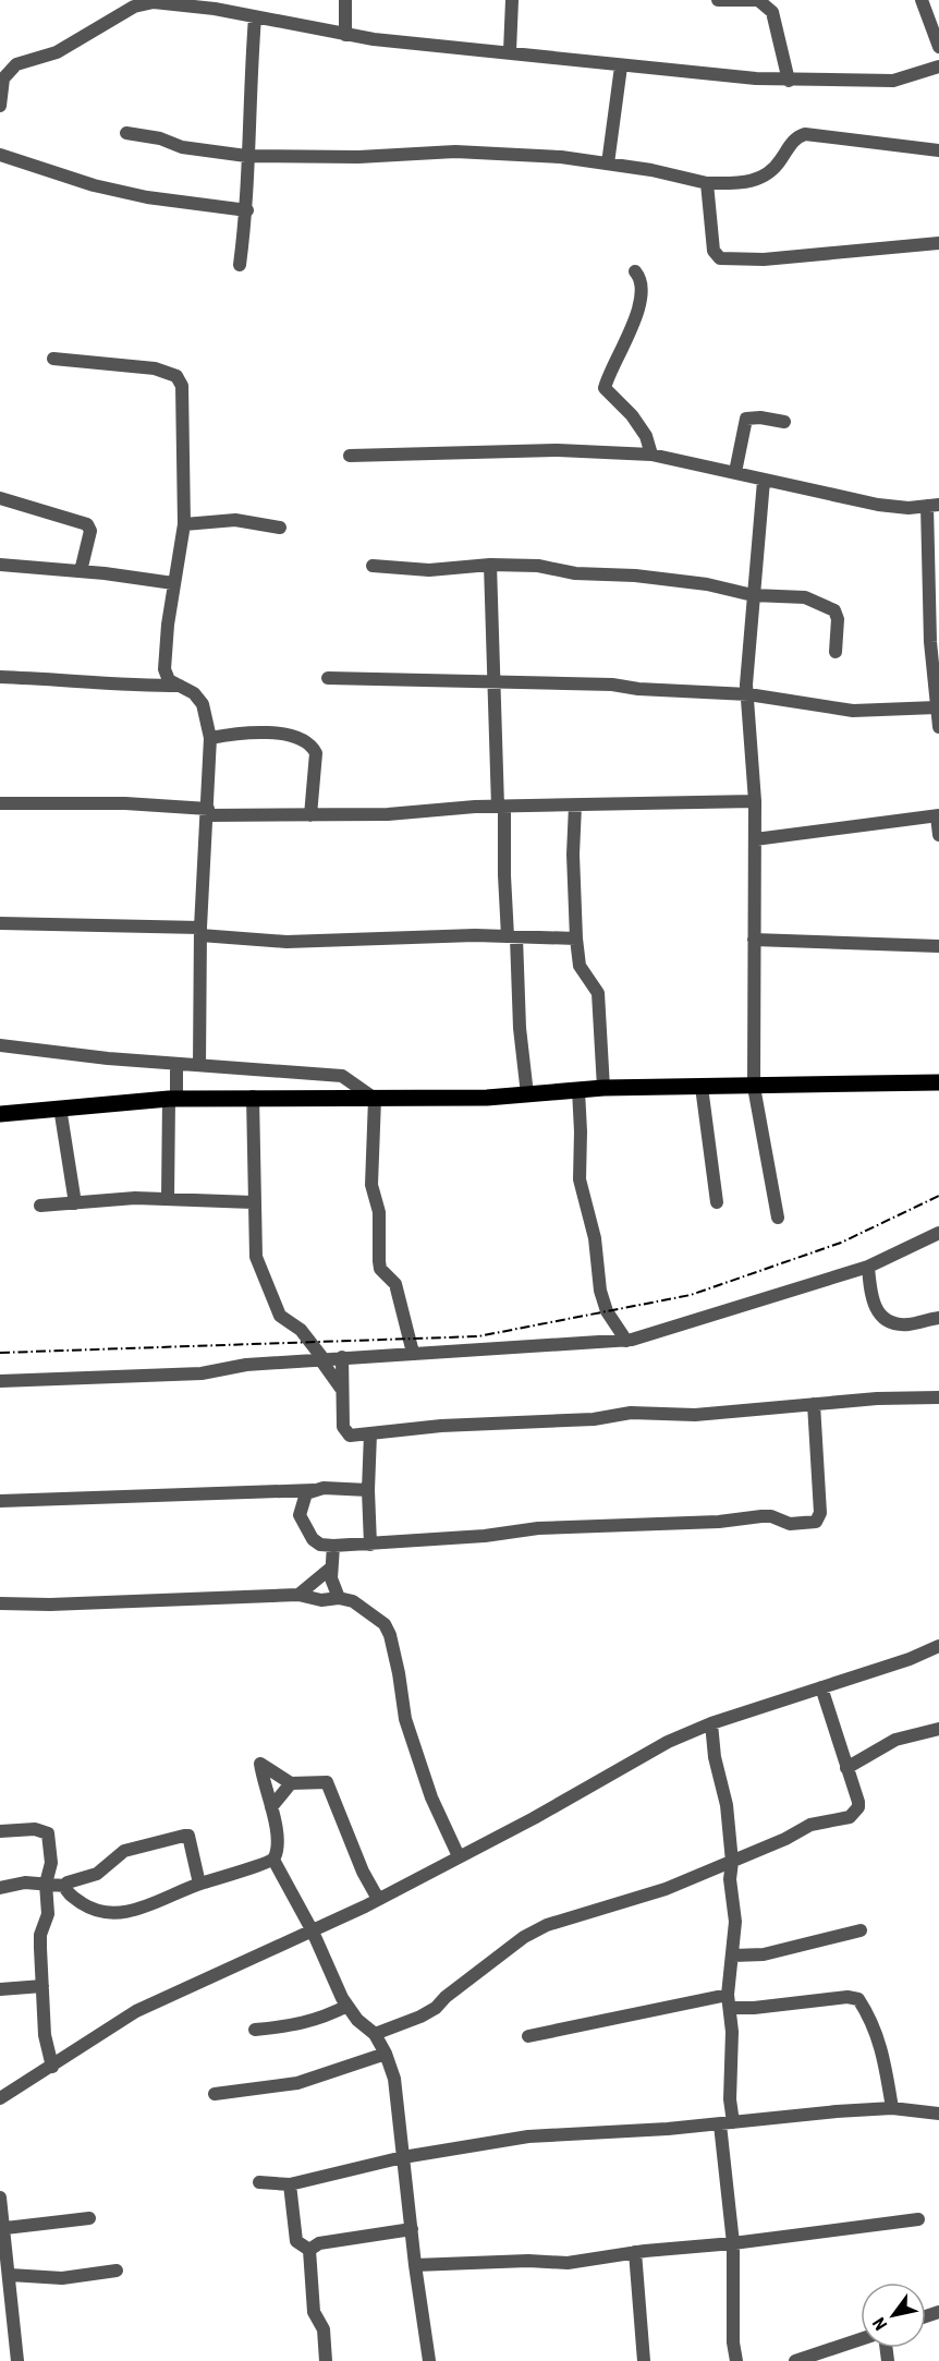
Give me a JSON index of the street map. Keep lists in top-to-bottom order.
{
  "north": "bottom left"
}
